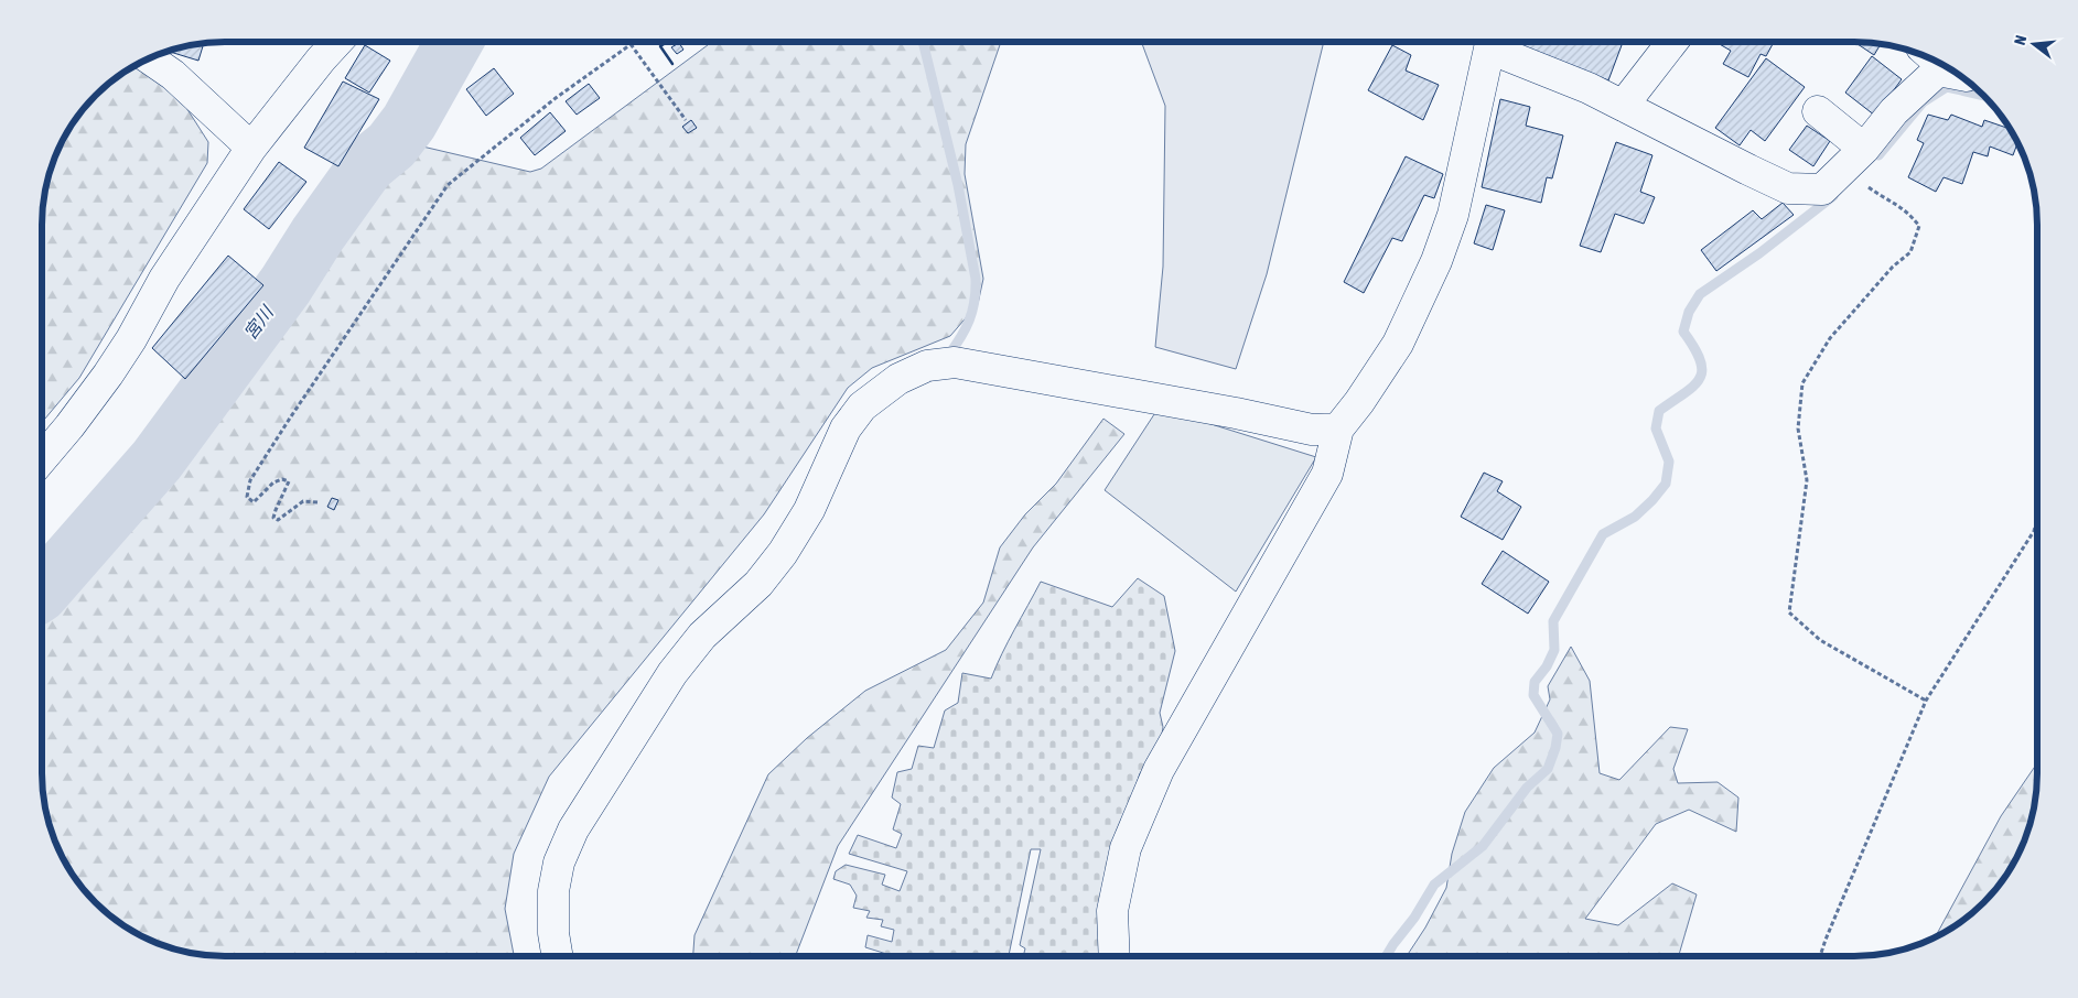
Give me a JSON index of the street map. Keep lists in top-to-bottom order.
{
  "water": ["宮川"],
  "north": "left"
}
